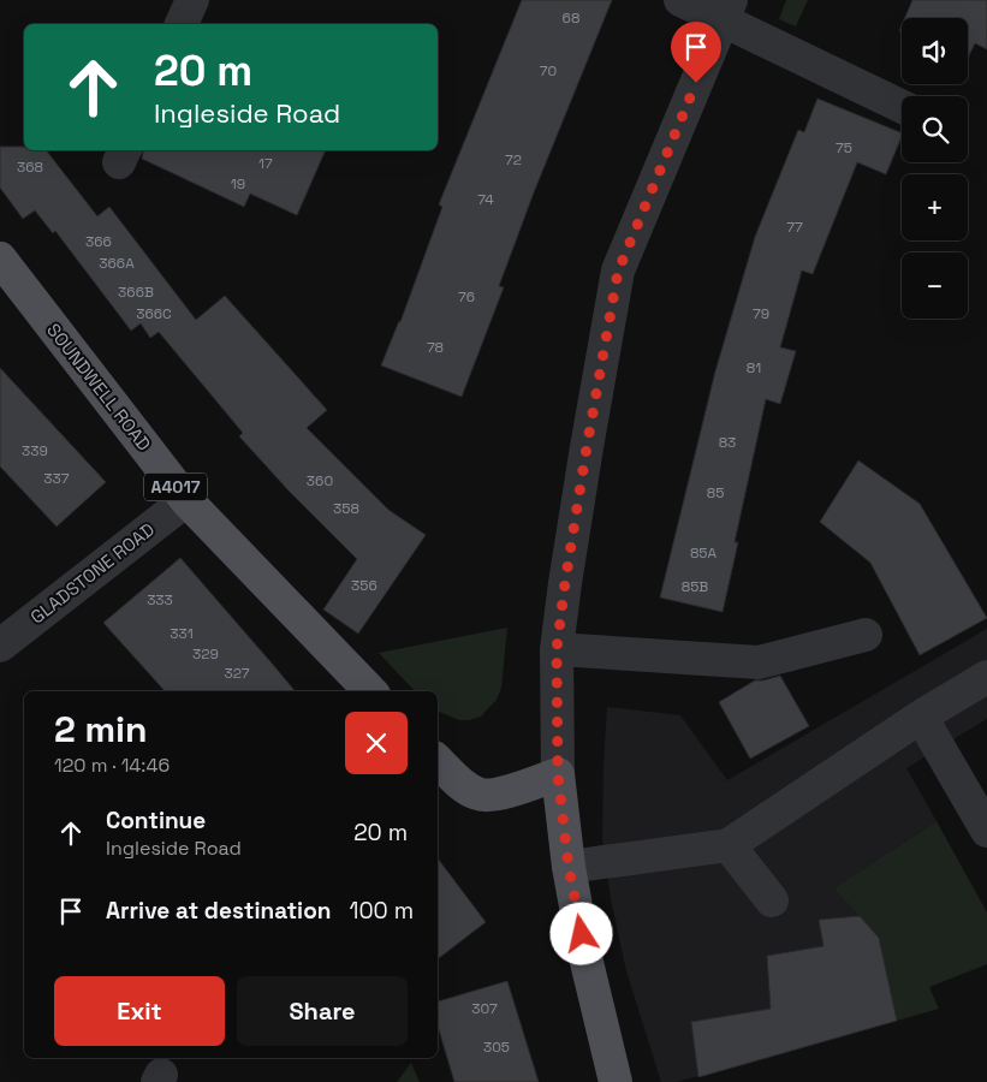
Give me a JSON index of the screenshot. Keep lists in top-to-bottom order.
{
  "streets": {
    "main road": ["SOUNDWELL ROAD", "A4017"],
    "street": ["GLADSTONE ROAD"]
  },
  "crossings": [
    ["SOUNDWELL ROAD", "GLADSTONE ROAD"]
  ],
  "house_numbers": [
    "68",
    "70",
    "75",
    "72",
    "17",
    "368",
    "19",
    "74",
    "77",
    "366",
    "366A",
    "366B",
    "76",
    "366C",
    "79",
    "78",
    "81",
    "83",
    "339",
    "337",
    "360",
    "85",
    "358",
    "85A",
    "356",
    "85B",
    "333",
    "331",
    "329",
    "327",
    "307",
    "305"
  ],
  "page": {
    "map_buttons": ["+", "−"],
    "turn": ["20 m", "Ingleside Road"],
    "heading": ["2 min", "120 m · 14:46"],
    "list": [
      {
        "name": "Continue",
        "note": "Ingleside Road",
        "value": "20 m"
      },
      {
        "name": "Arrive at destination",
        "value": "100 m"
      }
    ],
    "buttons": ["Exit", "Share"]
  }
}
